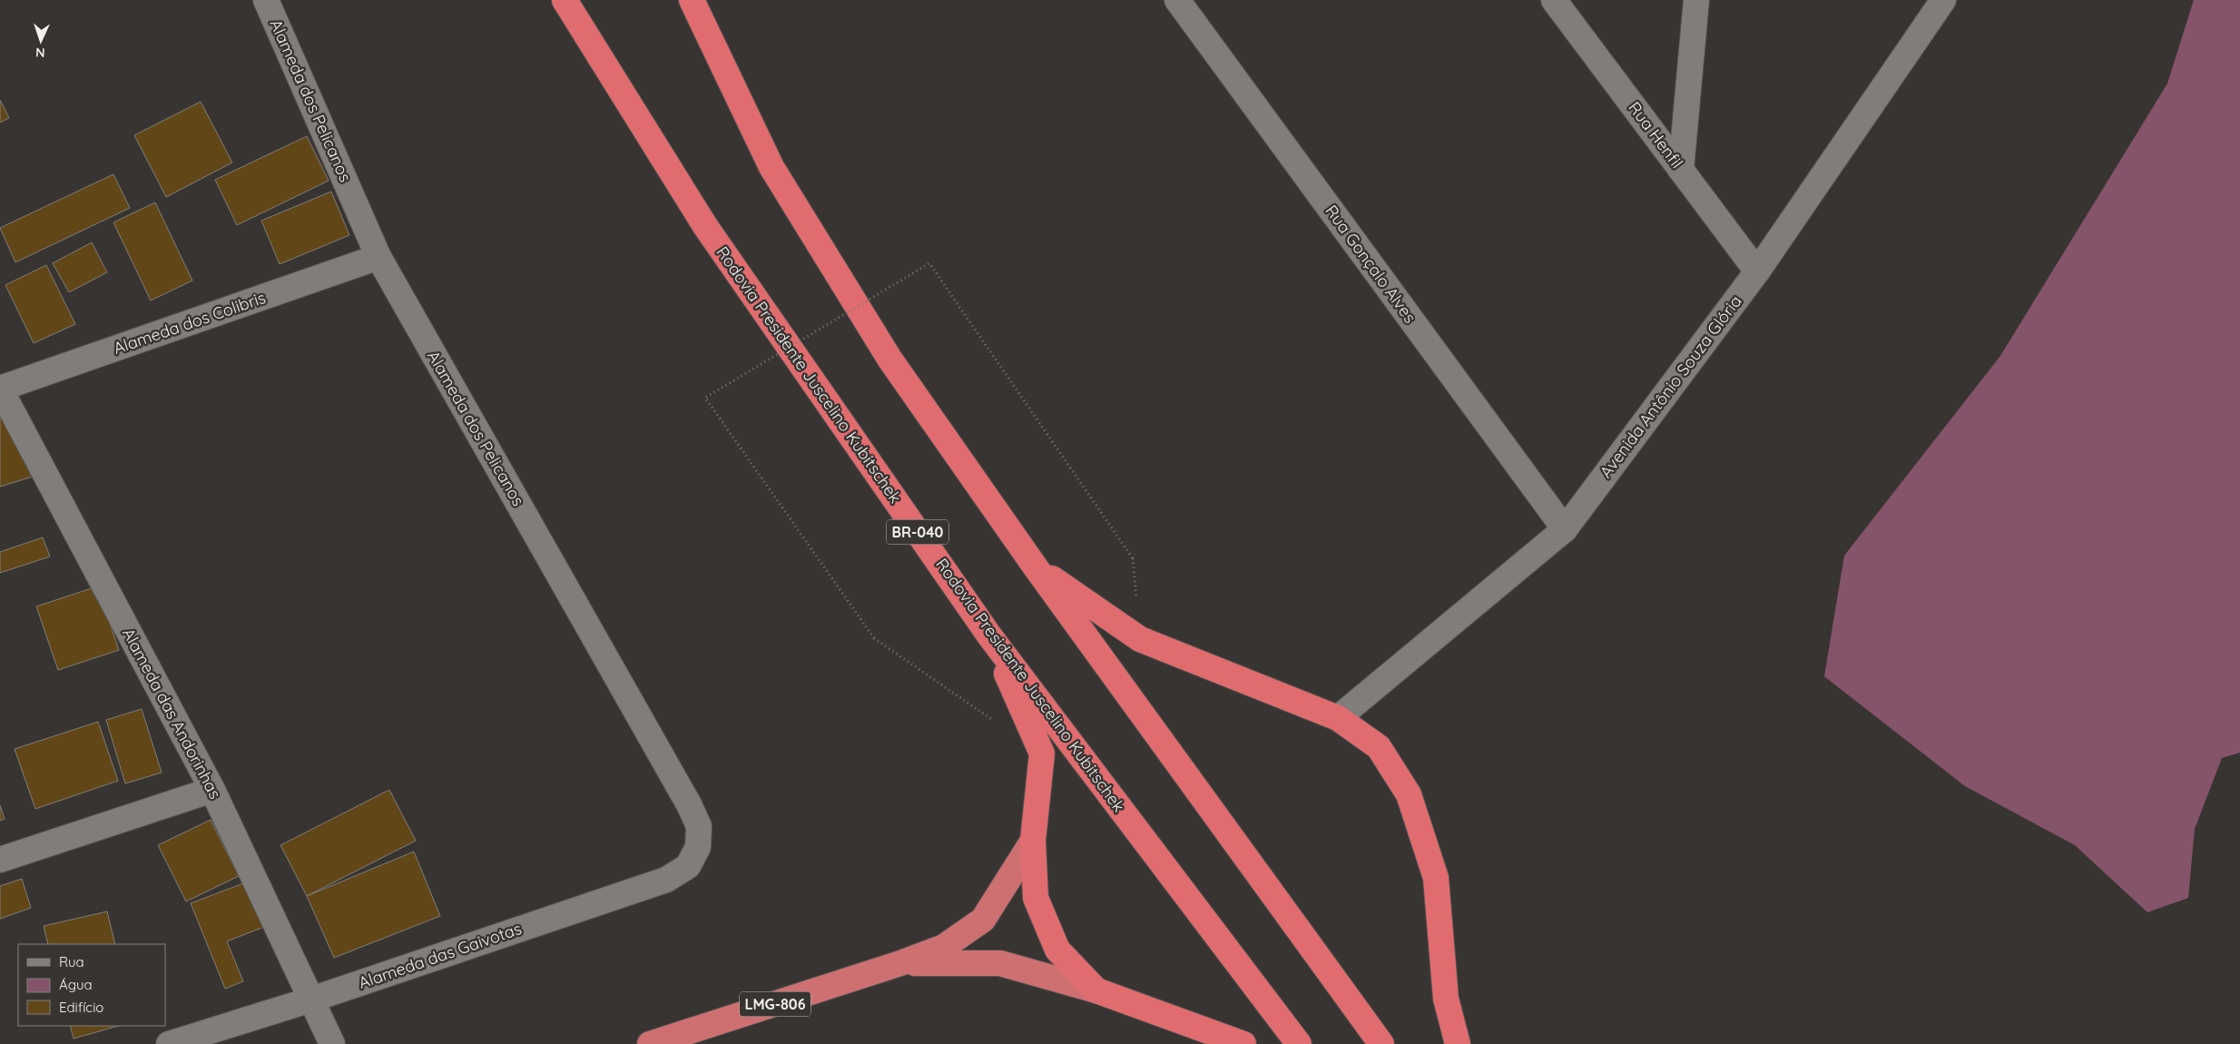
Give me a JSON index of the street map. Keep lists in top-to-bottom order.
{
  "streets": {
    "highway": ["Rodovia Presidente Juscelino Kubitschek", "BR-040", "LMG-806"],
    "street": [
      "Alameda dos Pelicanos",
      "Rua Henfil",
      "Rua Gonçalo Alves",
      "Alameda dos Colibris",
      "Avenida Antônio Souza Glória",
      "Alameda das Andorinhas",
      "Alameda das Gaivotas"
    ]
  },
  "crossings": [
    ["Alameda dos Pelicanos", "Alameda dos Colibris"],
    ["Alameda dos Pelicanos", "Alameda das Gaivotas"],
    ["Rua Henfil", "Avenida Antônio Souza Glória"],
    ["Rua Gonçalo Alves", "Avenida Antônio Souza Glória"],
    ["Alameda dos Colibris", "Alameda das Andorinhas"],
    ["Alameda das Andorinhas", "Alameda das Gaivotas"]
  ],
  "legend": ["Rua", "Água", "Edifício"],
  "north": "bottom"
}
